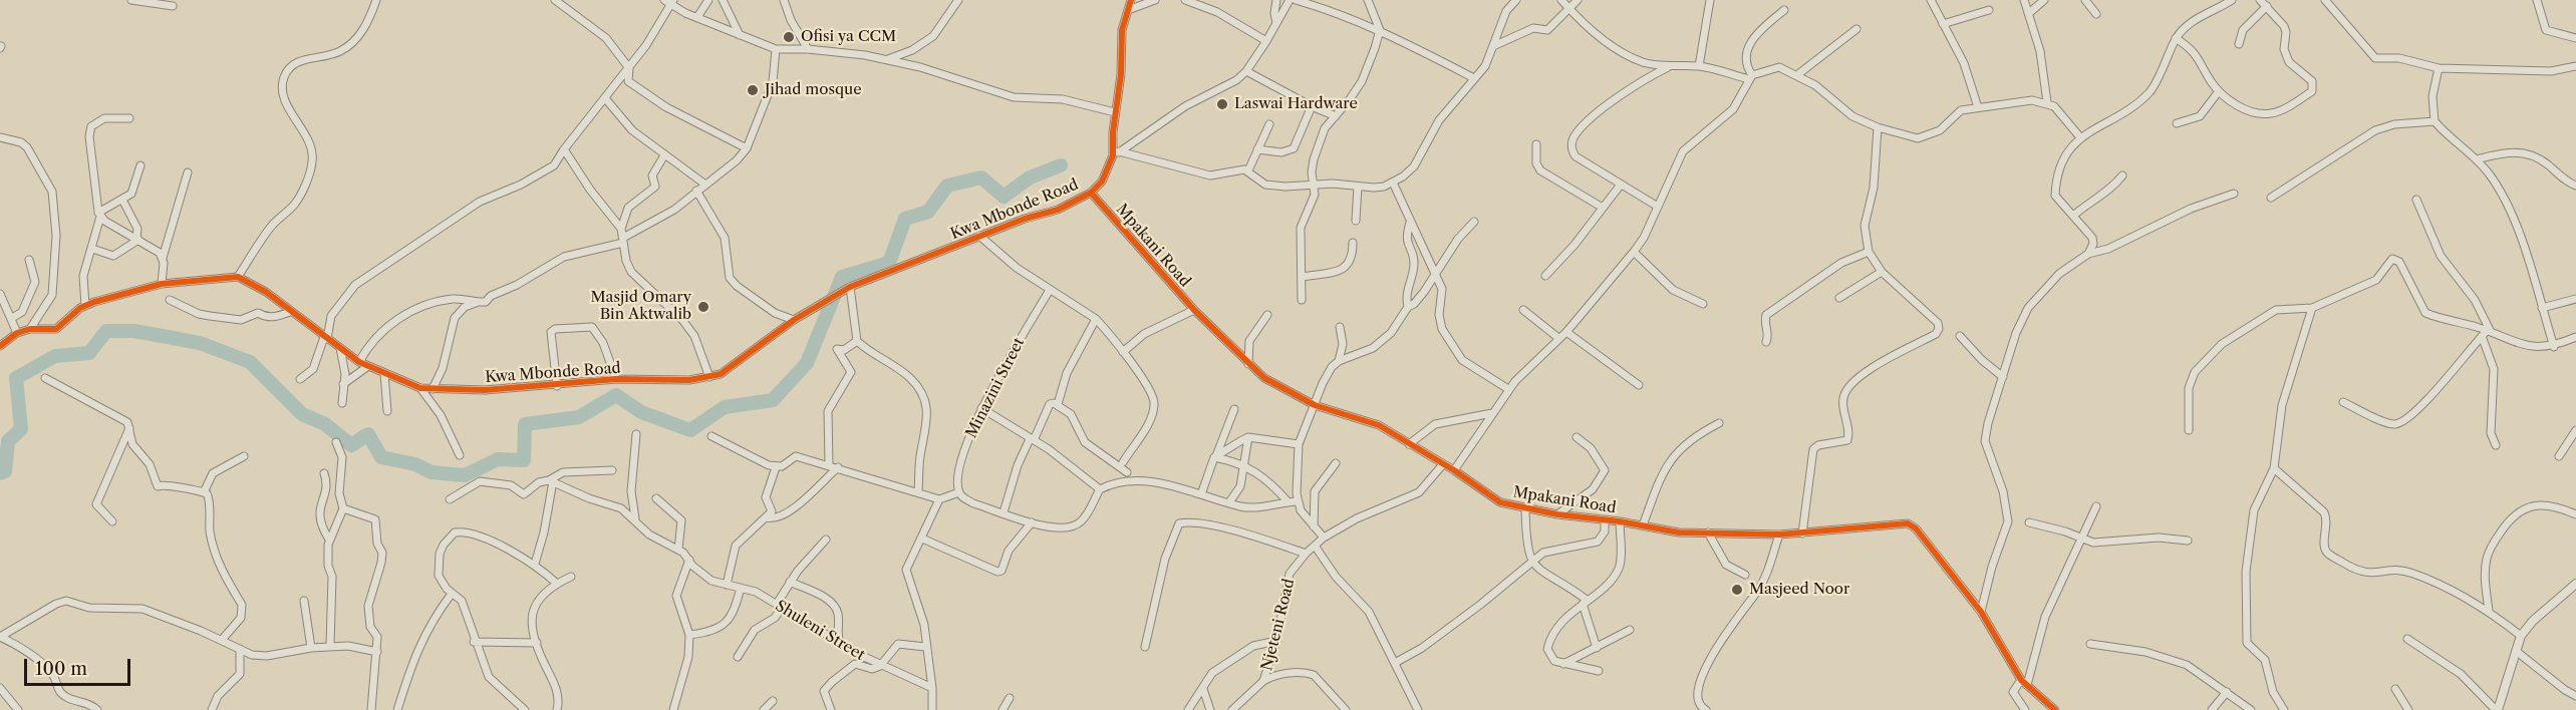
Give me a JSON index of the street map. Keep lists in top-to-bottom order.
{
  "streets": {
    "street": [
      "Kwa Mbonde Road",
      "Mpakani Road",
      "Minazini Street",
      "Njeteni Road",
      "Shuleni Street"
    ]
  },
  "crossings": [
    ["Kwa Mbonde Road", "Mpakani Road"],
    ["Mpakani Road", "Njeteni Road"]
  ],
  "places": [
    "Ofisi ya CCM",
    "Jihad mosque",
    "Laswai Hardware",
    "Masjid Omary Bin Aktwalib",
    "Masjeed Noor"
  ],
  "scale_bar": "100 m"
}
